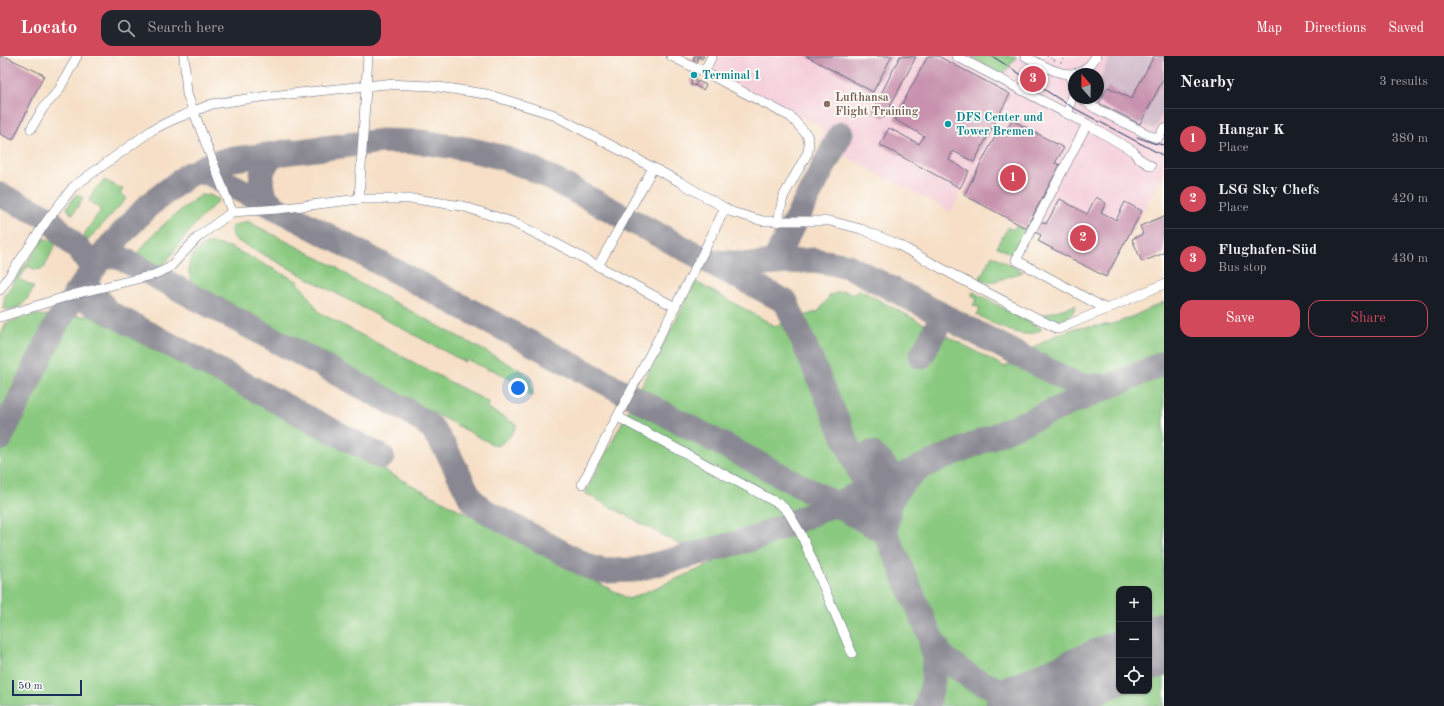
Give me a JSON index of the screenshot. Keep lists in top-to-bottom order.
{
  "places": ["Terminal 1", "Lufthansa Flight Training", "DFS Center und Tower Bremen"],
  "scale_bar": "50 m",
  "north": "top",
  "page": {
    "header": "Locato",
    "search": "Search here",
    "nav": ["Map", "Directions", "Saved"],
    "heading": ["Nearby", "3 results"],
    "pins": ["3", "1", "2"],
    "list": [
      {
        "mark": "1",
        "name": "Hangar K",
        "note": "Place",
        "value": "380 m"
      },
      {
        "mark": "2",
        "name": "LSG Sky Chefs",
        "note": "Place",
        "value": "420 m"
      },
      {
        "mark": "3",
        "name": "Flughafen-Süd",
        "note": "Bus stop",
        "value": "430 m"
      }
    ],
    "buttons": ["Save", "Share"],
    "map_buttons": ["+", "−"],
    "scale": "50 m"
  }
}
